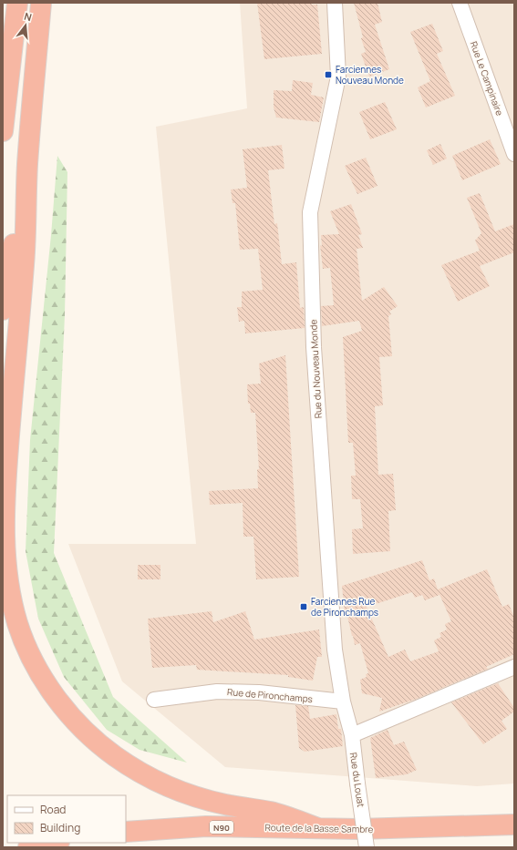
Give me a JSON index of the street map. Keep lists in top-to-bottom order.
{
  "streets": {
    "highway": ["N90", "Route de la Basse Sambre"],
    "street": [
      "Rue Le Campinaire",
      "Rue du Nouveau Monde",
      "Rue de Pironchamps",
      "Rue du Louat"
    ]
  },
  "crossings": [
    ["Rue du Nouveau Monde", "Rue de Pironchamps"],
    ["Rue du Nouveau Monde", "Rue du Louat"]
  ],
  "places": {
    "transit": ["Farciennes Nouveau Monde", "Farciennes Rue de Pironchamps"]
  },
  "legend": ["Road", "Building"],
  "north": "top"
}
